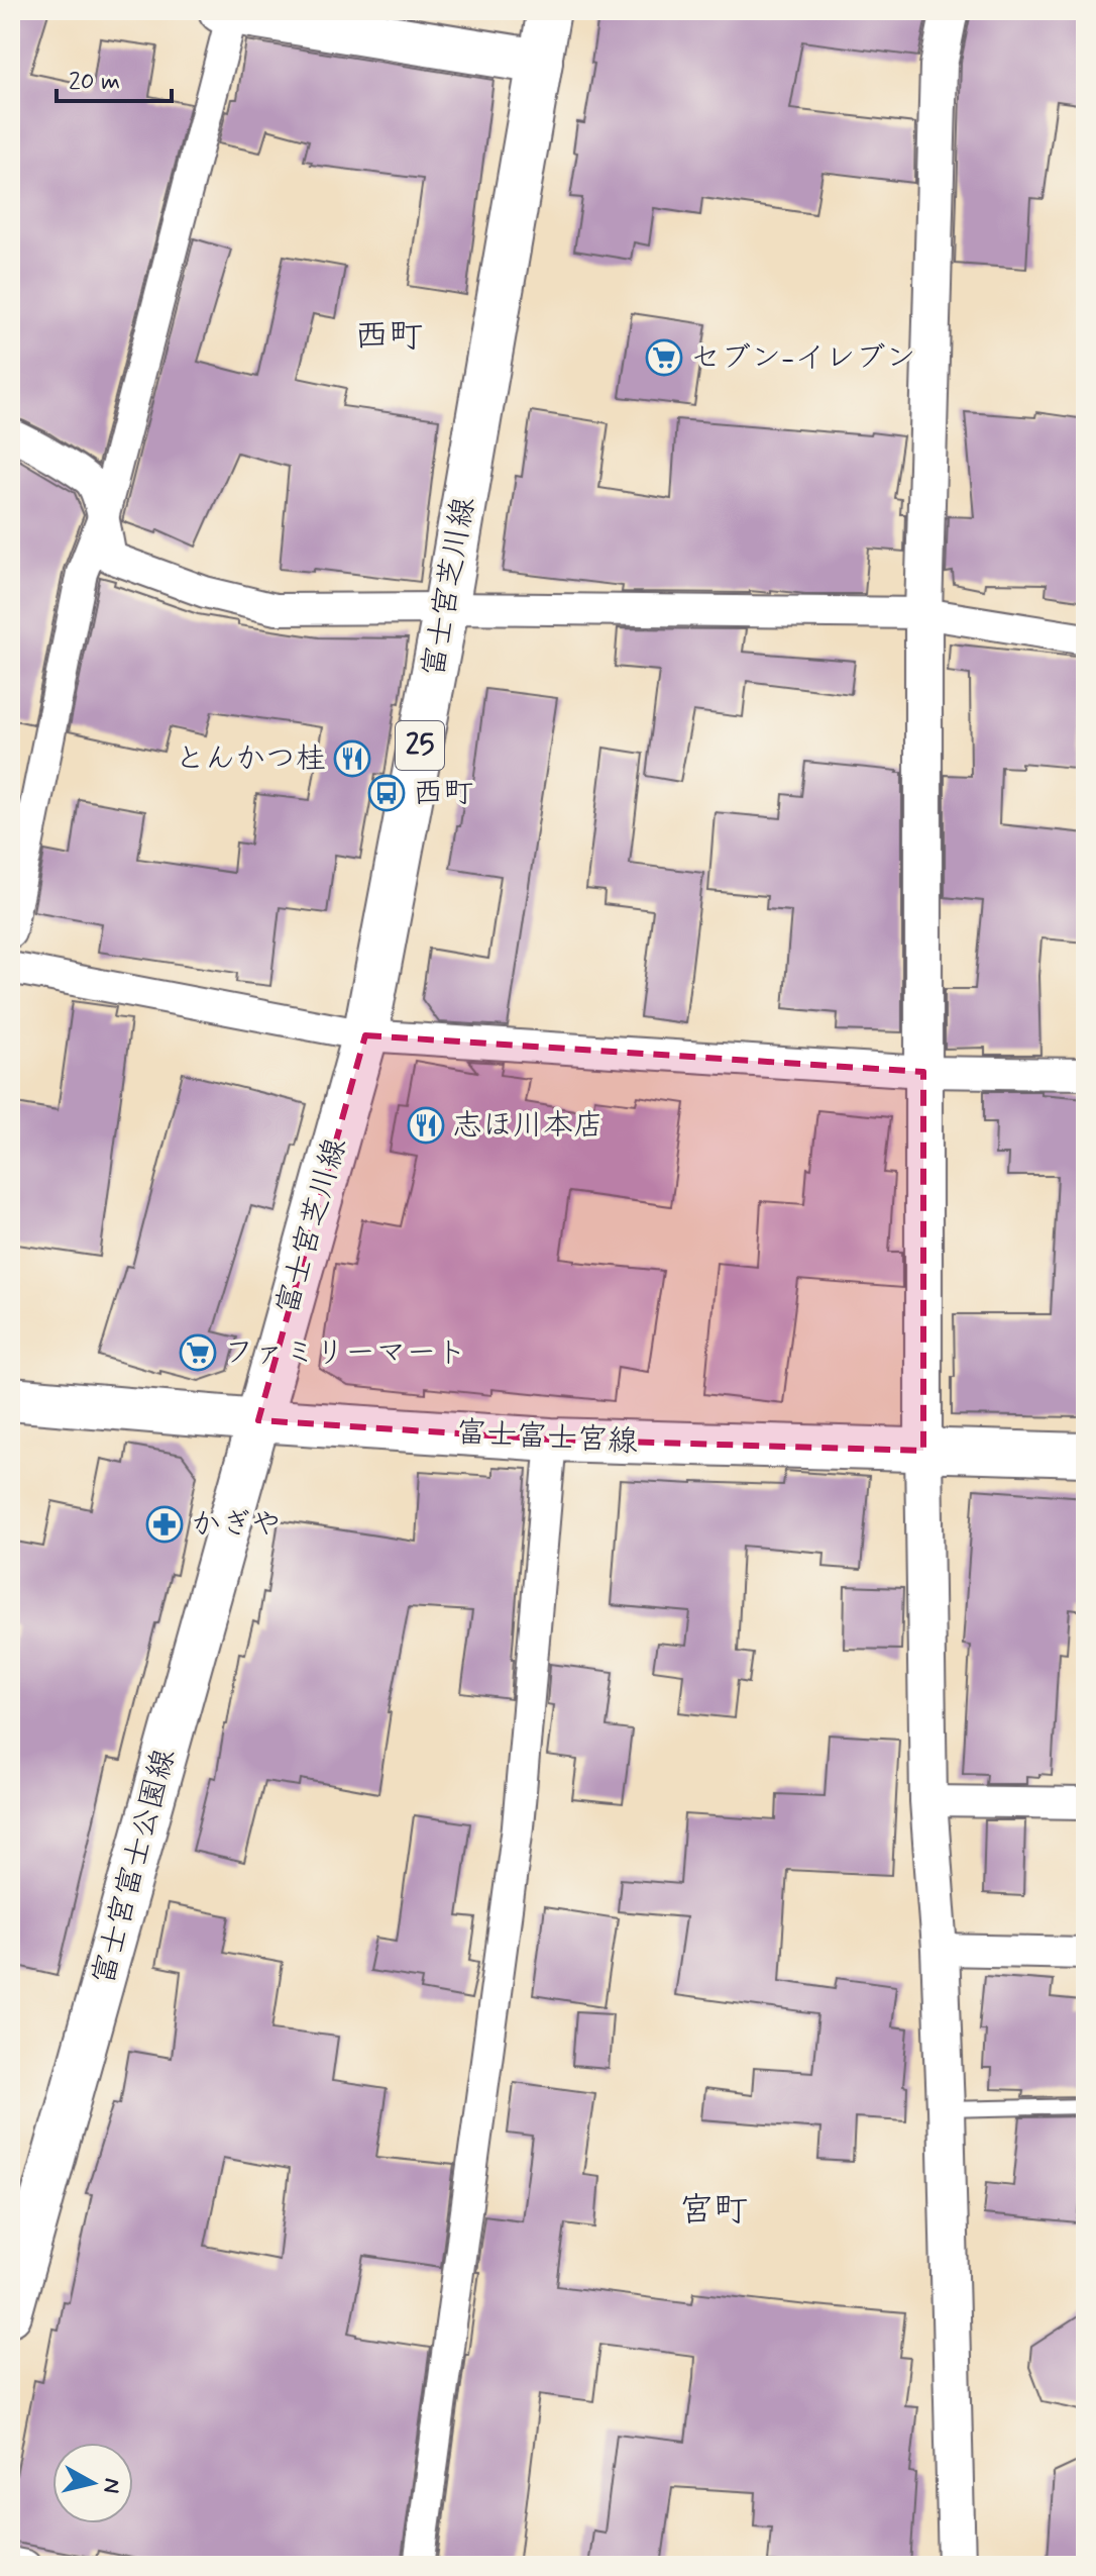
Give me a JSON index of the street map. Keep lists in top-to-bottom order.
{
  "streets": {
    "main road": [
      "富士宮芝川線",
      "25",
      "富士富士宮線",
      "富士宮富士公園線"
    ]
  },
  "crossings": [
    ["富士宮芝川線", "富士富士宮線"],
    ["富士宮芝川線", "富士宮富士公園線"],
    ["富士富士宮線", "富士宮富士公園線"]
  ],
  "districts": ["西町", "宮町"],
  "places": {
    "supermarket": ["セブン-イレブン", "ファミリーマート"],
    "restaurant": ["とんかつ桂", "志ほ川本店"],
    "bus stop": ["西町"],
    "pharmacy": ["かぎや"]
  },
  "scale_bar": "20 m",
  "north": "right"
}
